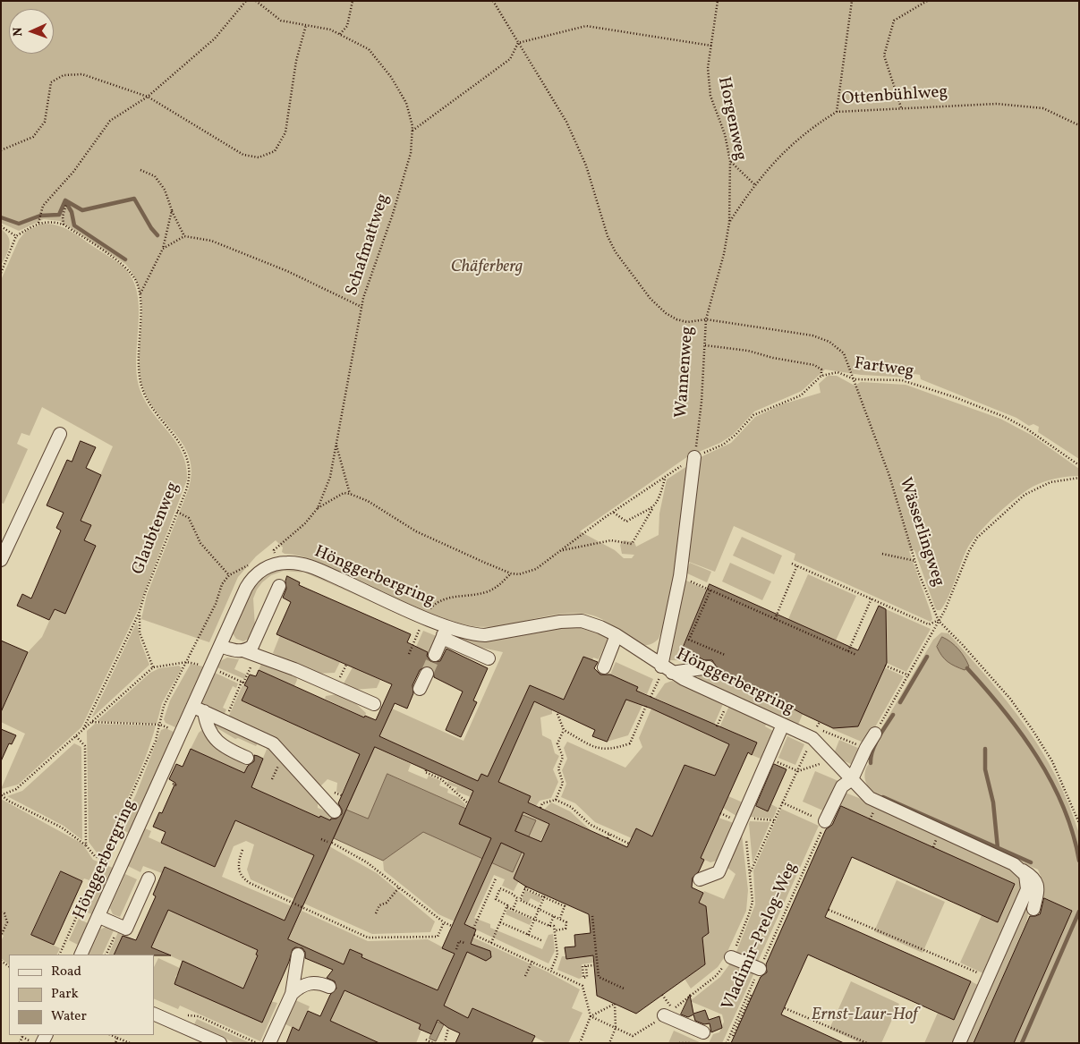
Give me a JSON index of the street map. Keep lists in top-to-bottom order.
{
  "streets": {
    "street": ["Hönggerbergring"],
    "path": [
      "Ottenbühlweg",
      "Horgenweg",
      "Schafmattweg",
      "Fartweg",
      "Wannenweg",
      "Glaubtenweg",
      "Wässerlingweg",
      "Vladimir-Prelog-Weg"
    ]
  },
  "crossings": [
    ["Ottenbühlweg", "Horgenweg"],
    ["Horgenweg", "Wannenweg"],
    ["Horgenweg", "Wässerlingweg"],
    ["Schafmattweg", "Hönggerbergring"],
    ["Fartweg", "Wässerlingweg"],
    ["Wannenweg", "Wässerlingweg"]
  ],
  "parks": ["Chäferberg", "Ernst-Laur-Hof"],
  "legend": ["Road", "Park", "Water"],
  "north": "left"
}
